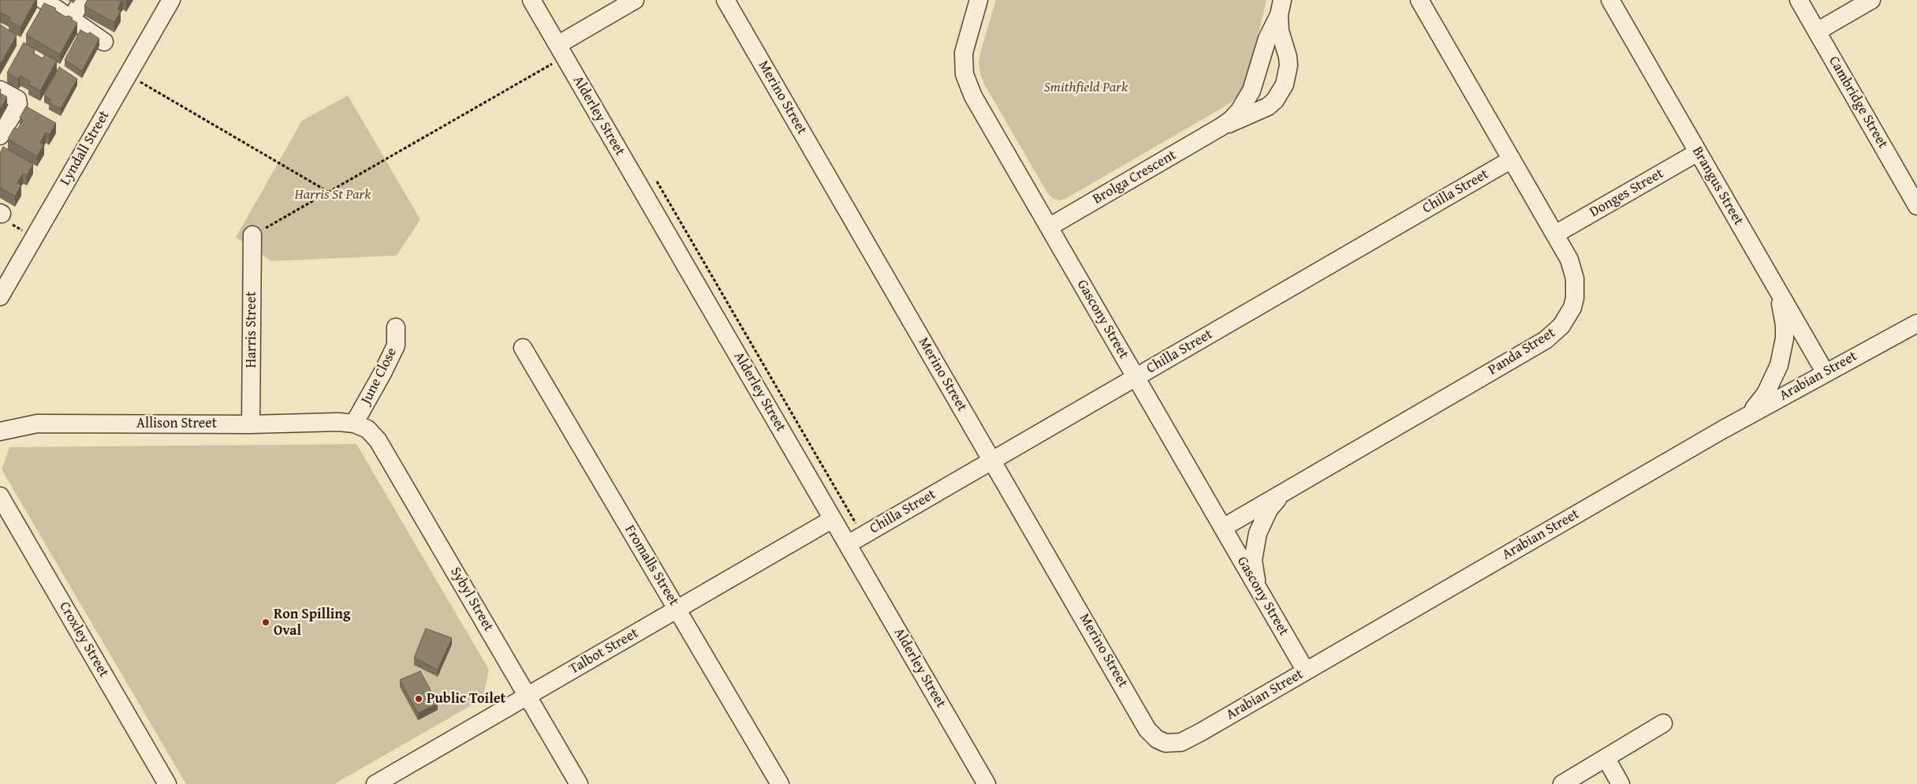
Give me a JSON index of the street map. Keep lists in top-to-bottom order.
{
  "streets": {
    "street": [
      "Merino Street",
      "Cambridge Street",
      "Alderley Street",
      "Lyndall Street",
      "Brolga Crescent",
      "Brangus Street",
      "Chilla Street",
      "Donges Street",
      "Gascony Street",
      "Harris Street",
      "Panda Street",
      "June Close",
      "Arabian Street",
      "Allison Street",
      "Fromalls Street",
      "Sybyl Street",
      "Croxley Street",
      "Talbot Street"
    ]
  },
  "crossings": [
    ["Merino Street", "Chilla Street"],
    ["Merino Street", "Arabian Street"],
    ["Alderley Street", "Chilla Street"],
    ["Alderley Street", "Talbot Street"],
    ["Brolga Crescent", "Gascony Street"],
    ["Brangus Street", "Donges Street"],
    ["Brangus Street", "Arabian Street"],
    ["Chilla Street", "Gascony Street"],
    ["Chilla Street", "Panda Street"],
    ["Donges Street", "Panda Street"],
    ["Gascony Street", "Panda Street"],
    ["Gascony Street", "Arabian Street"],
    ["Harris Street", "Allison Street"],
    ["June Close", "Allison Street"],
    ["June Close", "Sybyl Street"],
    ["Allison Street", "Sybyl Street"],
    ["Fromalls Street", "Talbot Street"],
    ["Sybyl Street", "Talbot Street"]
  ],
  "parks": ["Smithfield Park", "Harris St Park"],
  "places": ["Ron Spilling Oval", "Public Toilet"]
}
